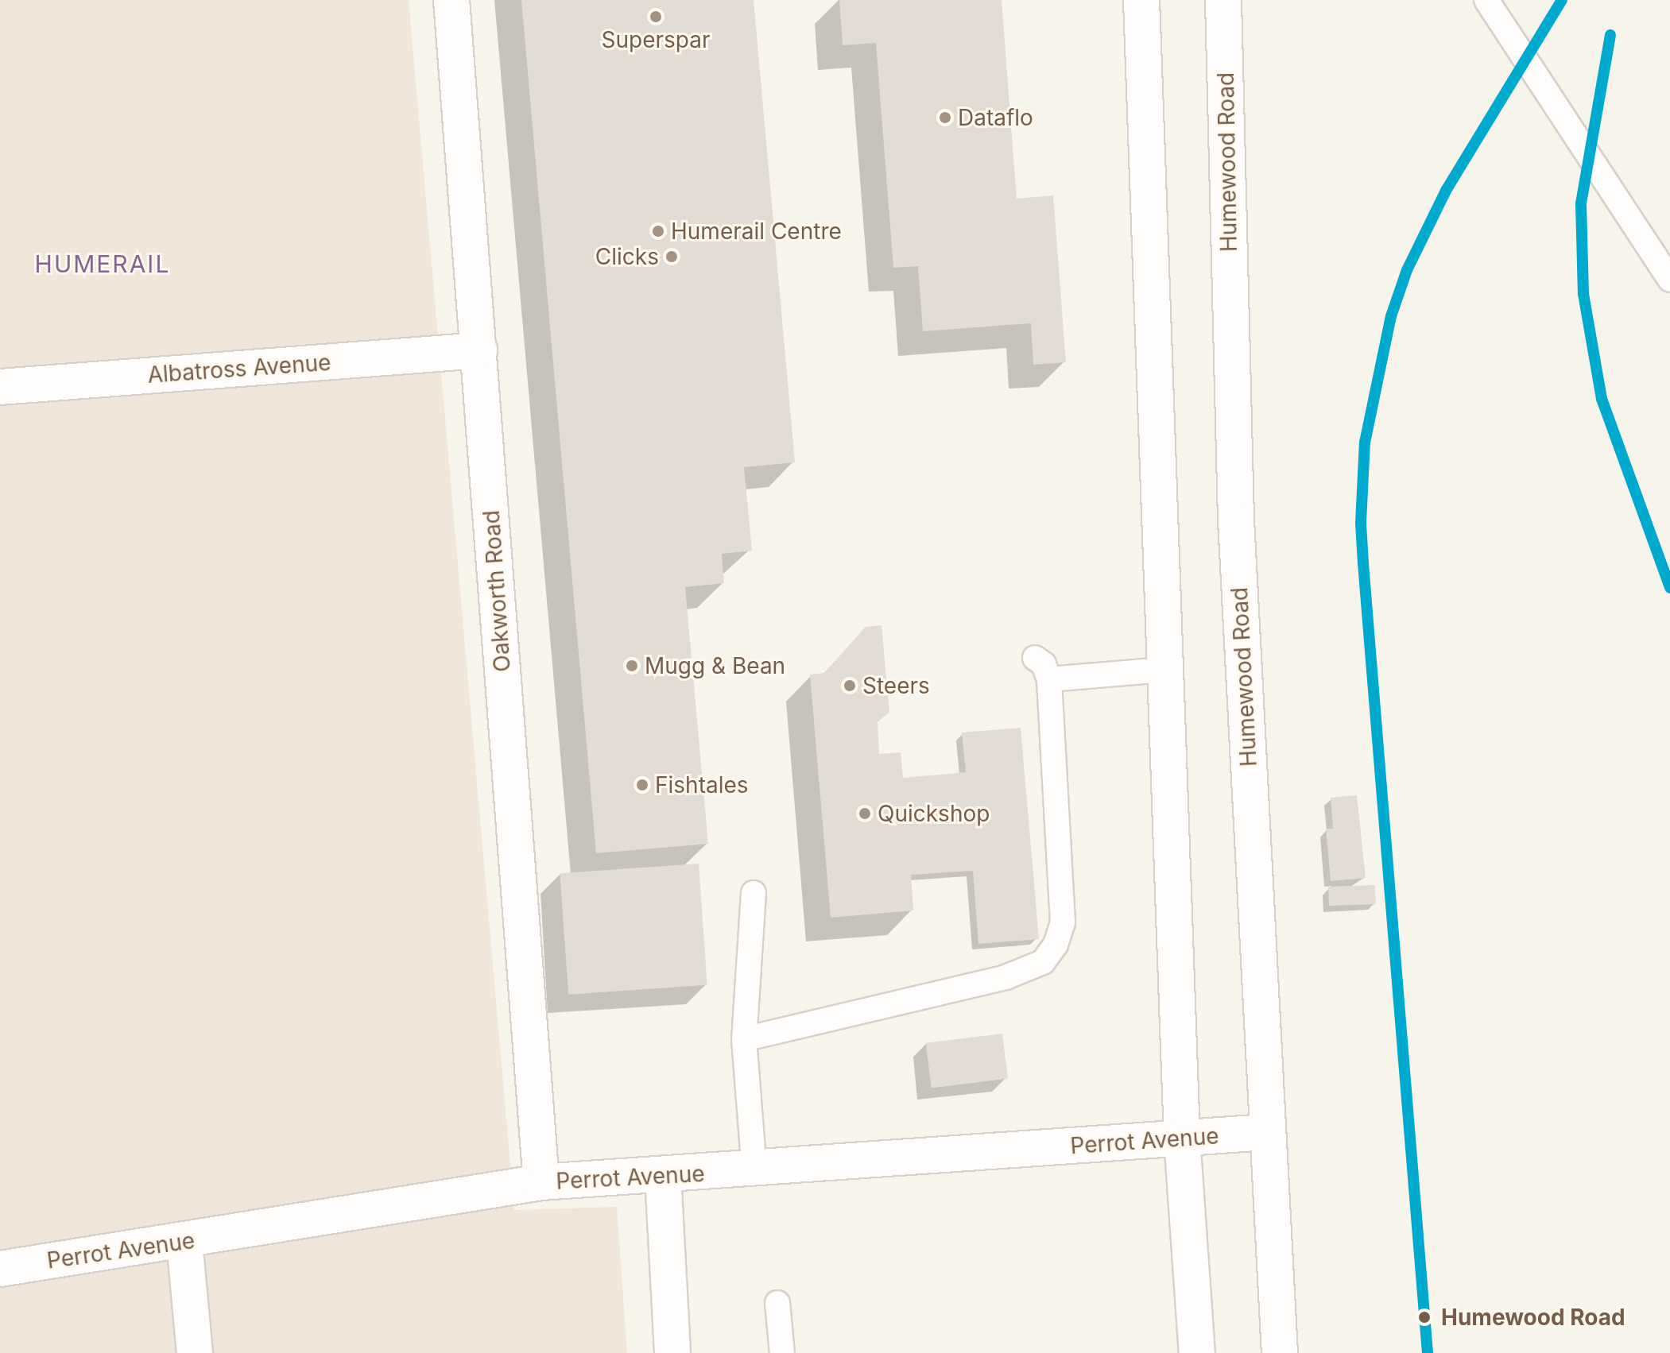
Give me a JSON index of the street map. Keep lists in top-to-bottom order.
{
  "streets": {
    "street": [
      "Humewood Road",
      "Albatross Avenue",
      "Oakworth Road",
      "Perrot Avenue"
    ]
  },
  "crossings": [
    ["Humewood Road", "Perrot Avenue"],
    ["Albatross Avenue", "Oakworth Road"],
    ["Oakworth Road", "Perrot Avenue"]
  ],
  "districts": ["HUMERAIL"],
  "places": [
    "Superspar",
    "Dataflo",
    "Humerail Centre",
    "Clicks",
    "Mugg & Bean",
    "Steers",
    "Fishtales",
    "Quickshop",
    "Humewood Road"
  ]
}
